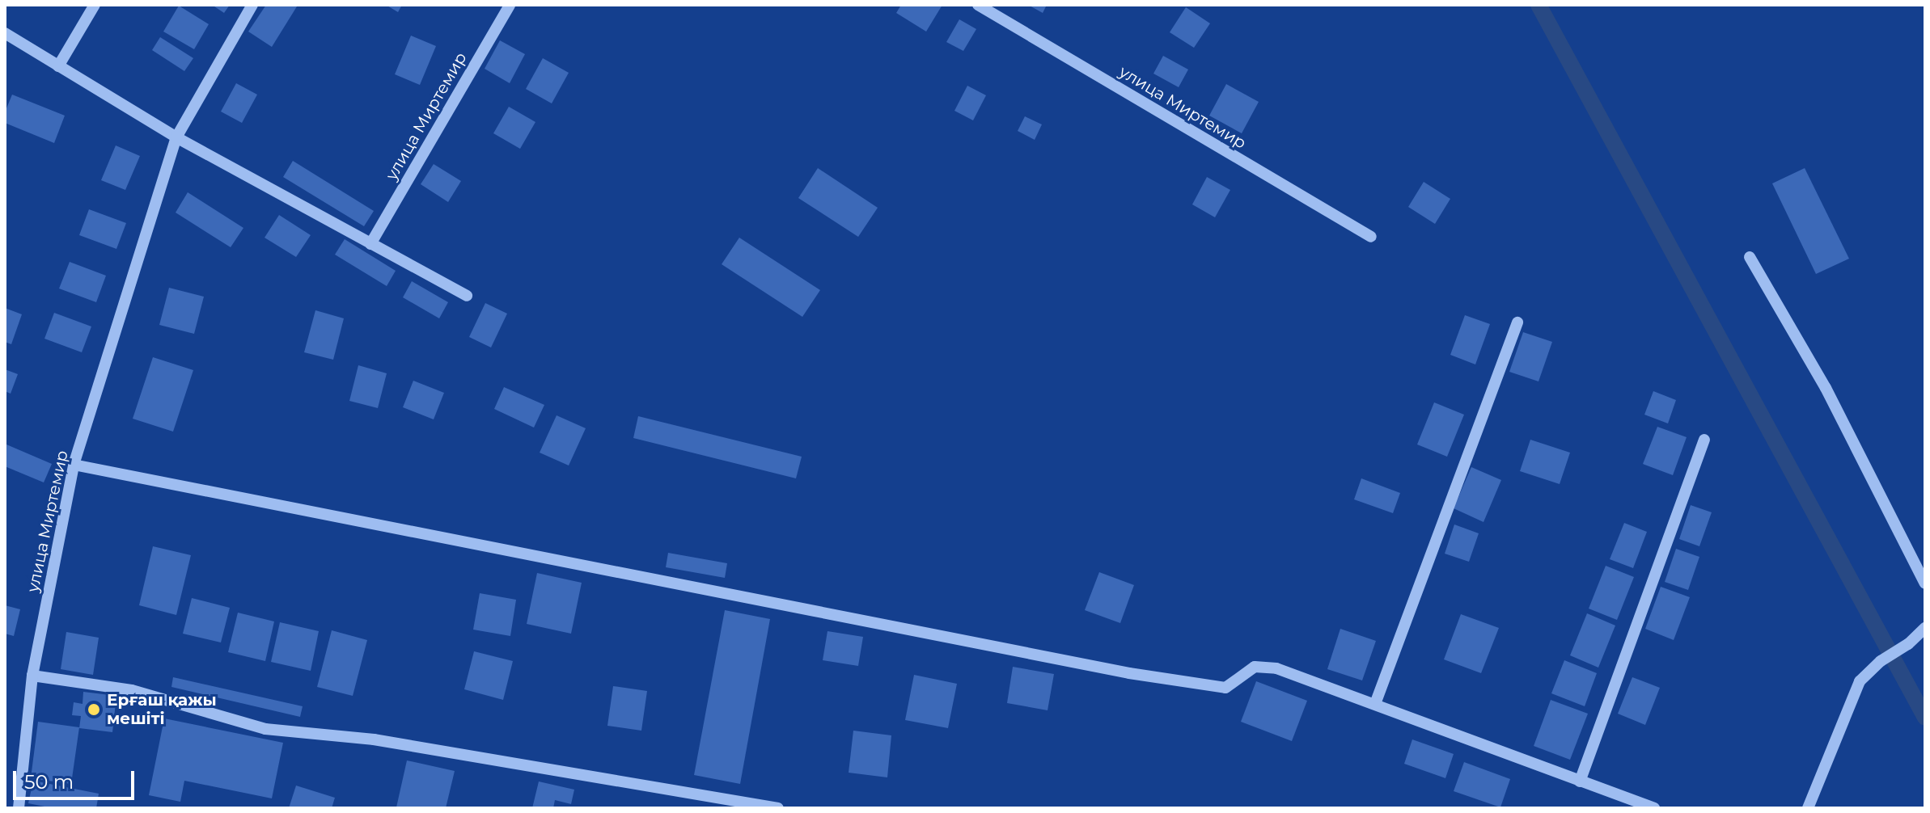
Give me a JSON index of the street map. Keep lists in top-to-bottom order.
{
  "streets": {
    "street": ["улица Миртемир"]
  },
  "places": ["Ерғаш қажы мешіті"],
  "scale_bar": "50 m"
}
